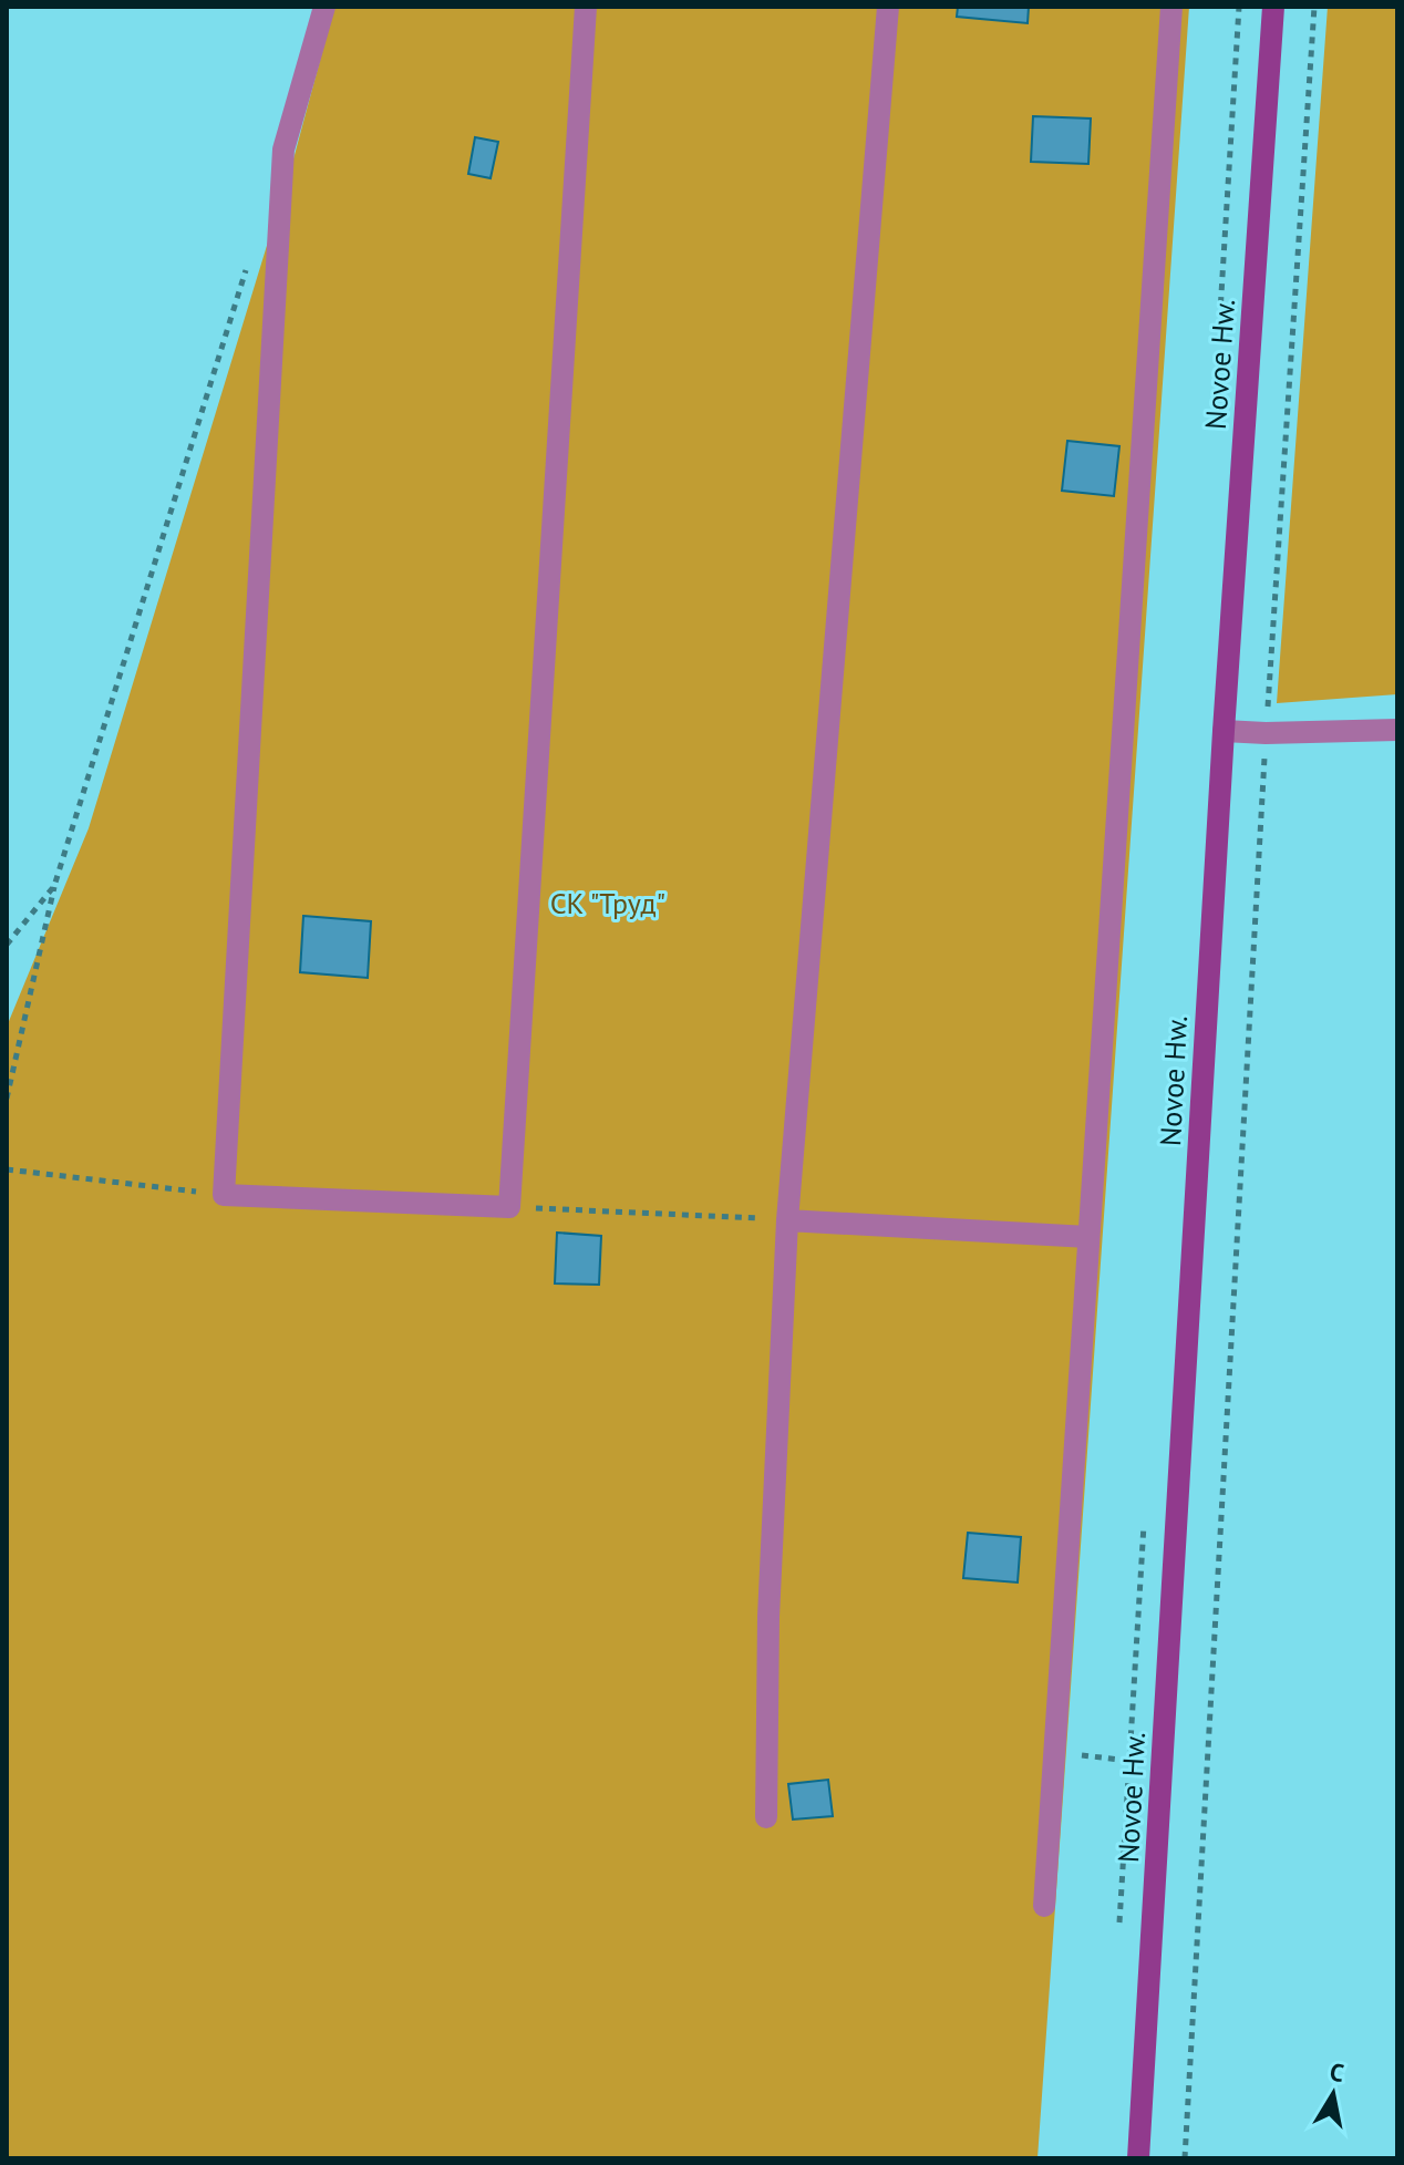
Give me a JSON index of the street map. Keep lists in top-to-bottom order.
{
  "streets": {
    "main road": ["Novoe Hw."]
  },
  "parks": ["СК \"Труд\""],
  "north": "top"
}
